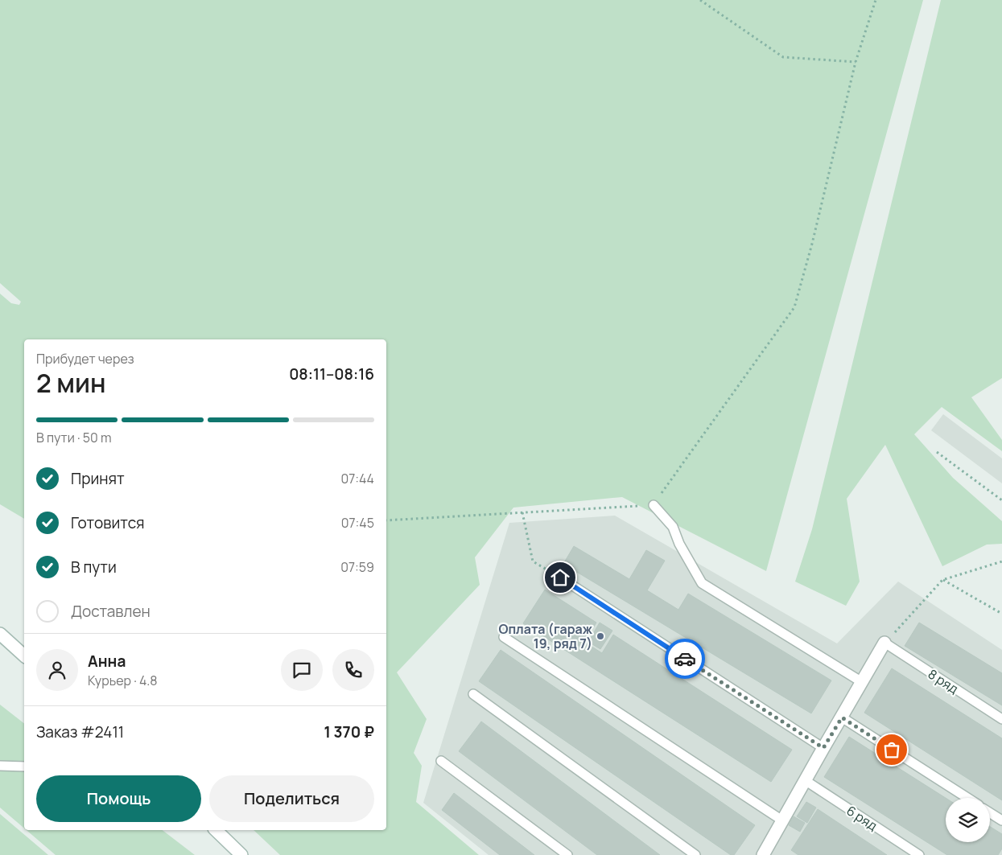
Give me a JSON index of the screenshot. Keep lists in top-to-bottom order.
{
  "streets": {
    "lane": ["8 ряд", "6 ряд"]
  },
  "places": ["Оплата (гараж 19, ряд 7)"],
  "page": {
    "heading": ["2 мин", "Прибудет через", "08:11–08:16"],
    "panel": [
      "Анна",
      "Курьер · 4.8",
      "Заказ #2411",
      "1 370 ₽"
    ],
    "bar": "В пути · 50 m",
    "list": [
      ["Принят", "07:44"],
      ["Готовится", "07:45"],
      ["В пути", "07:59"],
      "Доставлен"
    ],
    "buttons": ["Помощь", "Поделиться"]
  }
}
